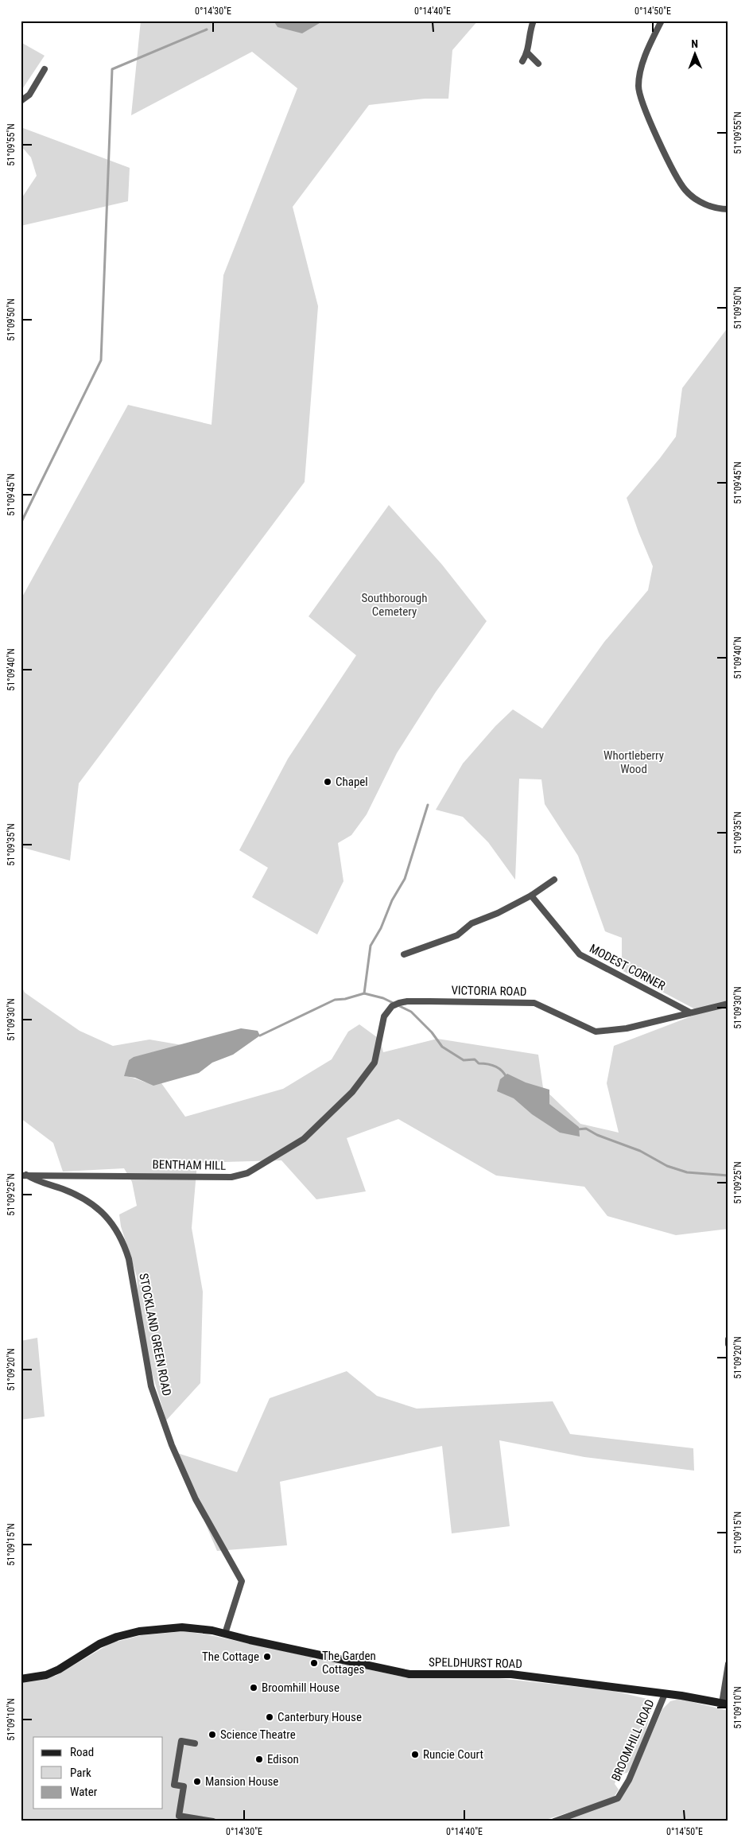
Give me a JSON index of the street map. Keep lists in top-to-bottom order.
{
  "streets": {
    "street": [
      "MODEST CORNER",
      "VICTORIA ROAD",
      "BENTHAM HILL",
      "STOCKLAND GREEN ROAD",
      "SPELDHURST ROAD",
      "BROOMHILL ROAD"
    ]
  },
  "crossings": [
    ["MODEST CORNER", "VICTORIA ROAD"],
    ["VICTORIA ROAD", "BENTHAM HILL"],
    ["BENTHAM HILL", "STOCKLAND GREEN ROAD"],
    ["STOCKLAND GREEN ROAD", "SPELDHURST ROAD"],
    ["SPELDHURST ROAD", "BROOMHILL ROAD"]
  ],
  "parks": ["Southborough Cemetery", "Whortleberry Wood"],
  "places": [
    "Chapel",
    "The Cottage",
    "The Garden Cottages",
    "Broomhill House",
    "Canterbury House",
    "Science Theatre",
    "Runcie Court",
    "Edison",
    "Mansion House"
  ],
  "legend": ["Road", "Park", "Water"],
  "north": "top",
  "coordinates": [
    "0°14'30\"E",
    "0°14'40\"E",
    "0°14'50\"E",
    "51°09'55\"N",
    "51°09'50\"N",
    "51°09'45\"N",
    "51°09'40\"N",
    "51°09'35\"N",
    "51°09'30\"N",
    "51°09'25\"N",
    "51°09'20\"N",
    "51°09'15\"N",
    "51°09'10\"N"
  ]
}
